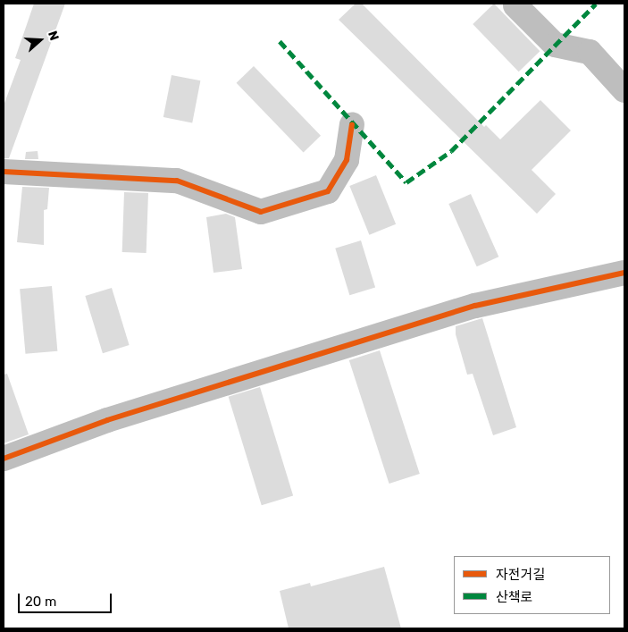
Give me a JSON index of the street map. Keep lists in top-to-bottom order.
{
  "legend": ["자전거길", "산책로"],
  "scale_bar": "20 m",
  "north": "right"
}
